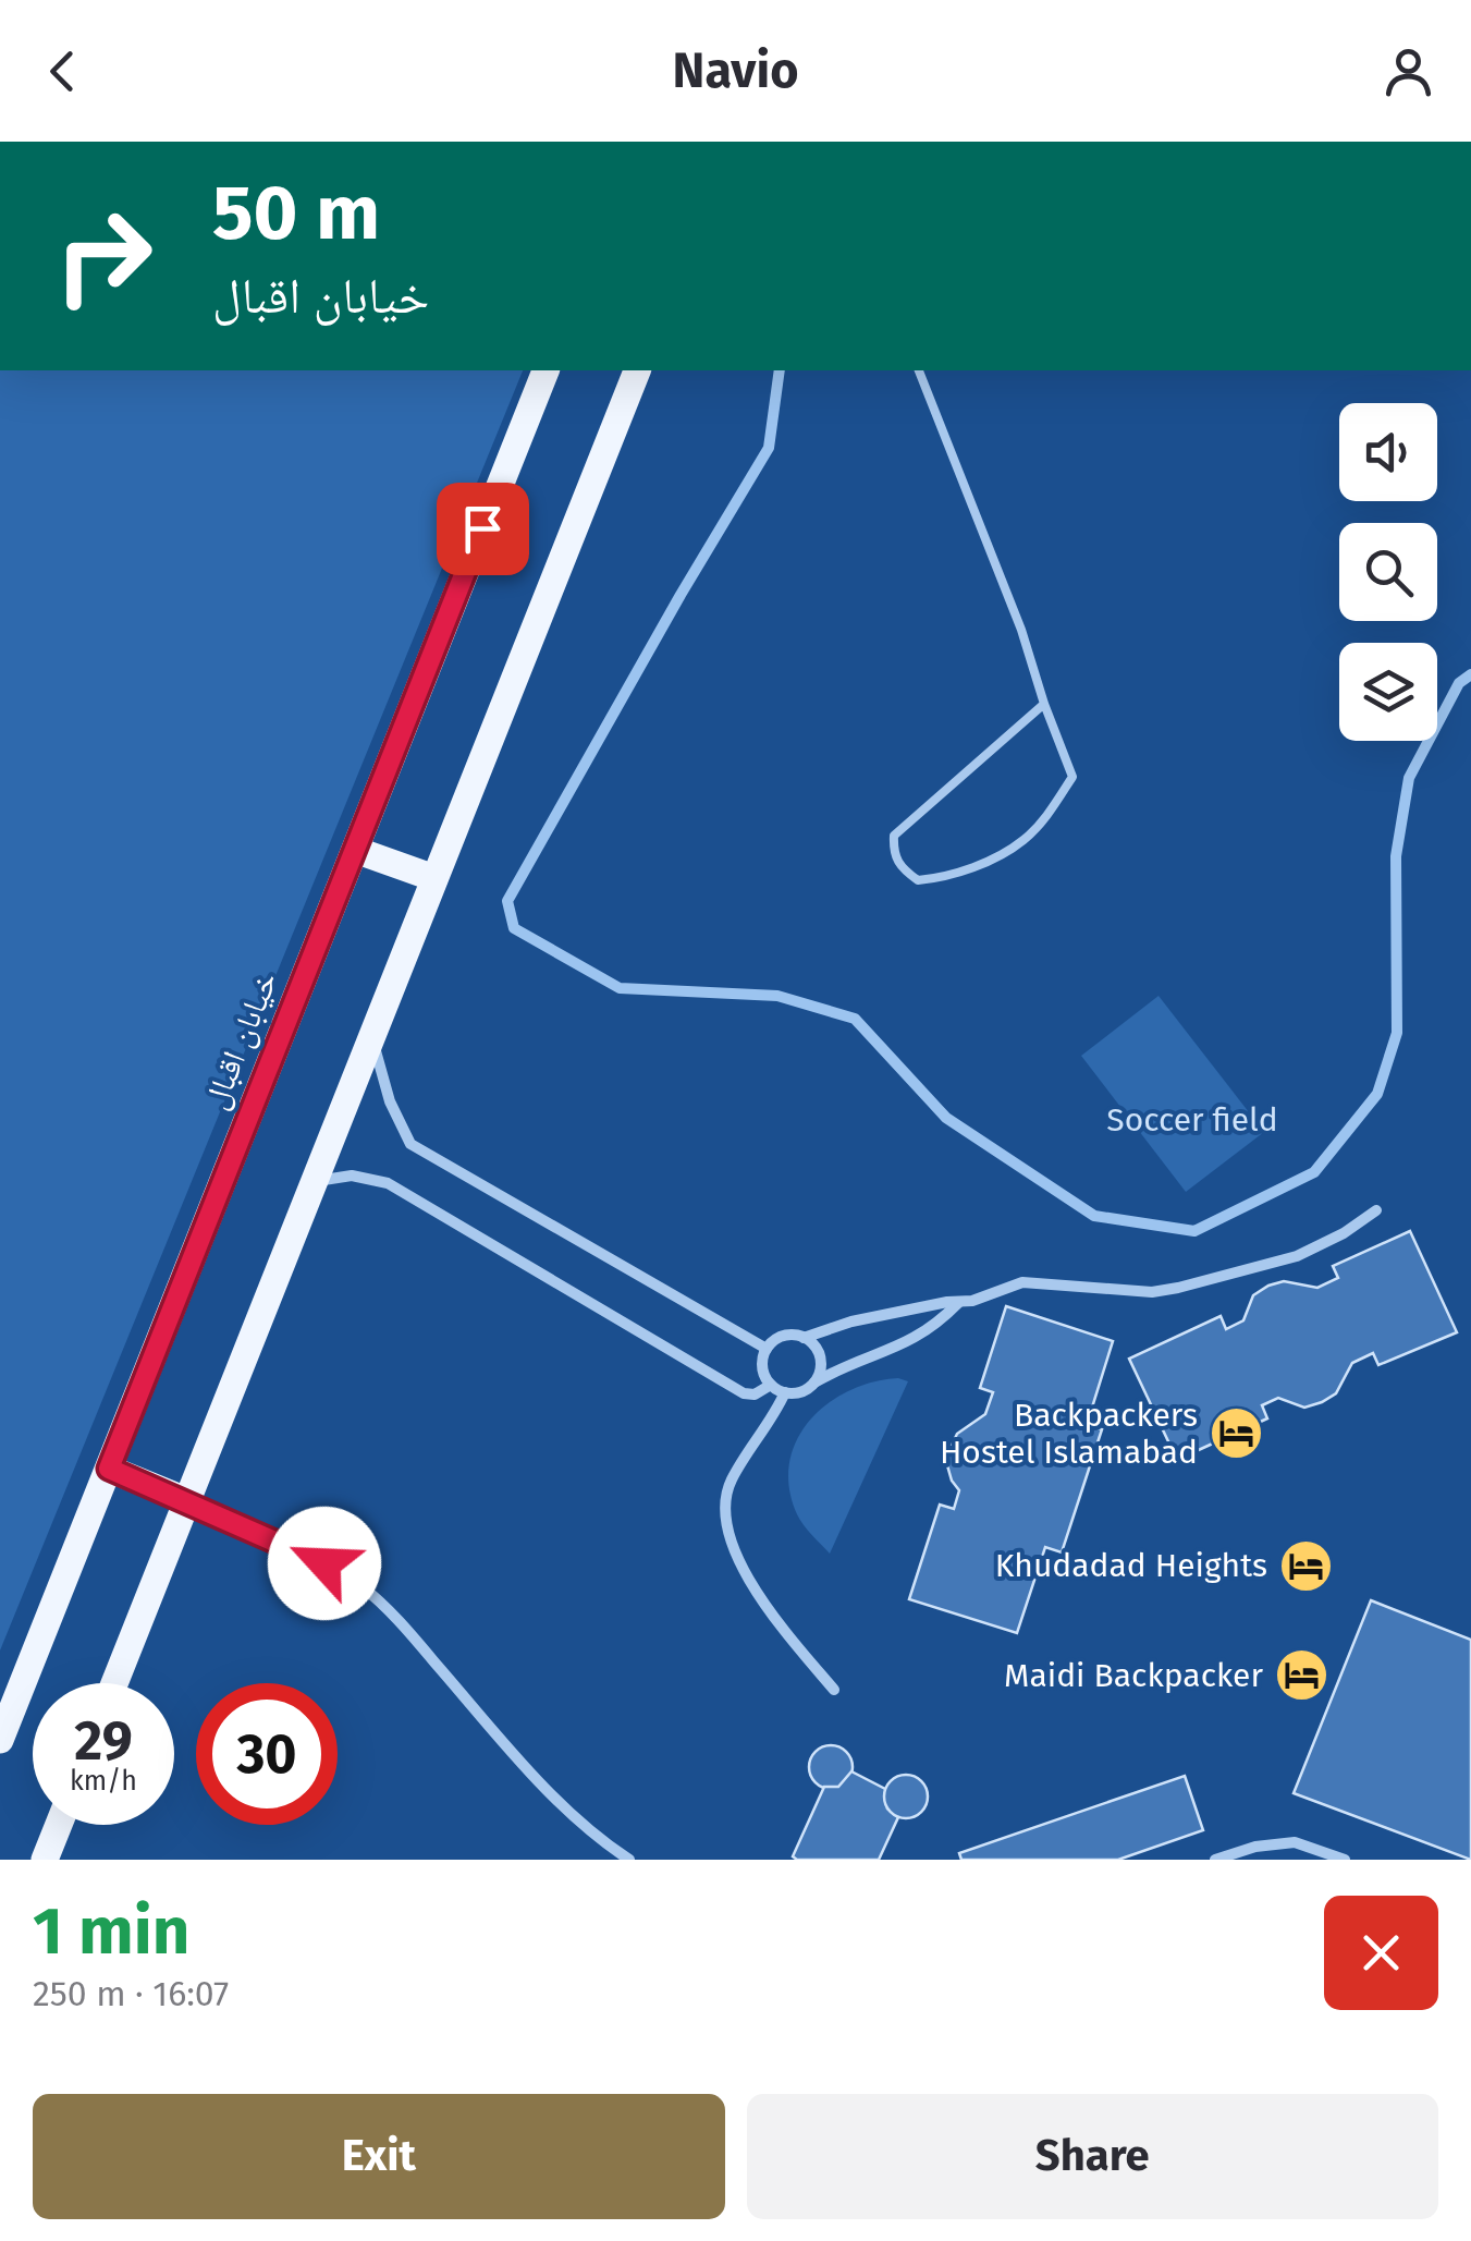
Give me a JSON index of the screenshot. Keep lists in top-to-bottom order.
{
  "streets": {
    "main road": ["خیابان اقبال"]
  },
  "parks": ["Soccer field"],
  "places": {
    "hotel": ["Backpackers Hostel Islamabad", "Khudadad Heights", "Maidi Backpacker"]
  },
  "page": {
    "header": "Navio",
    "turn": ["50 m", "خیابان اقبال"],
    "speed": "29 km/h",
    "limit": "30",
    "heading": ["1 min", "250 m · 16:07"],
    "buttons": ["Exit", "Share"]
  }
}
